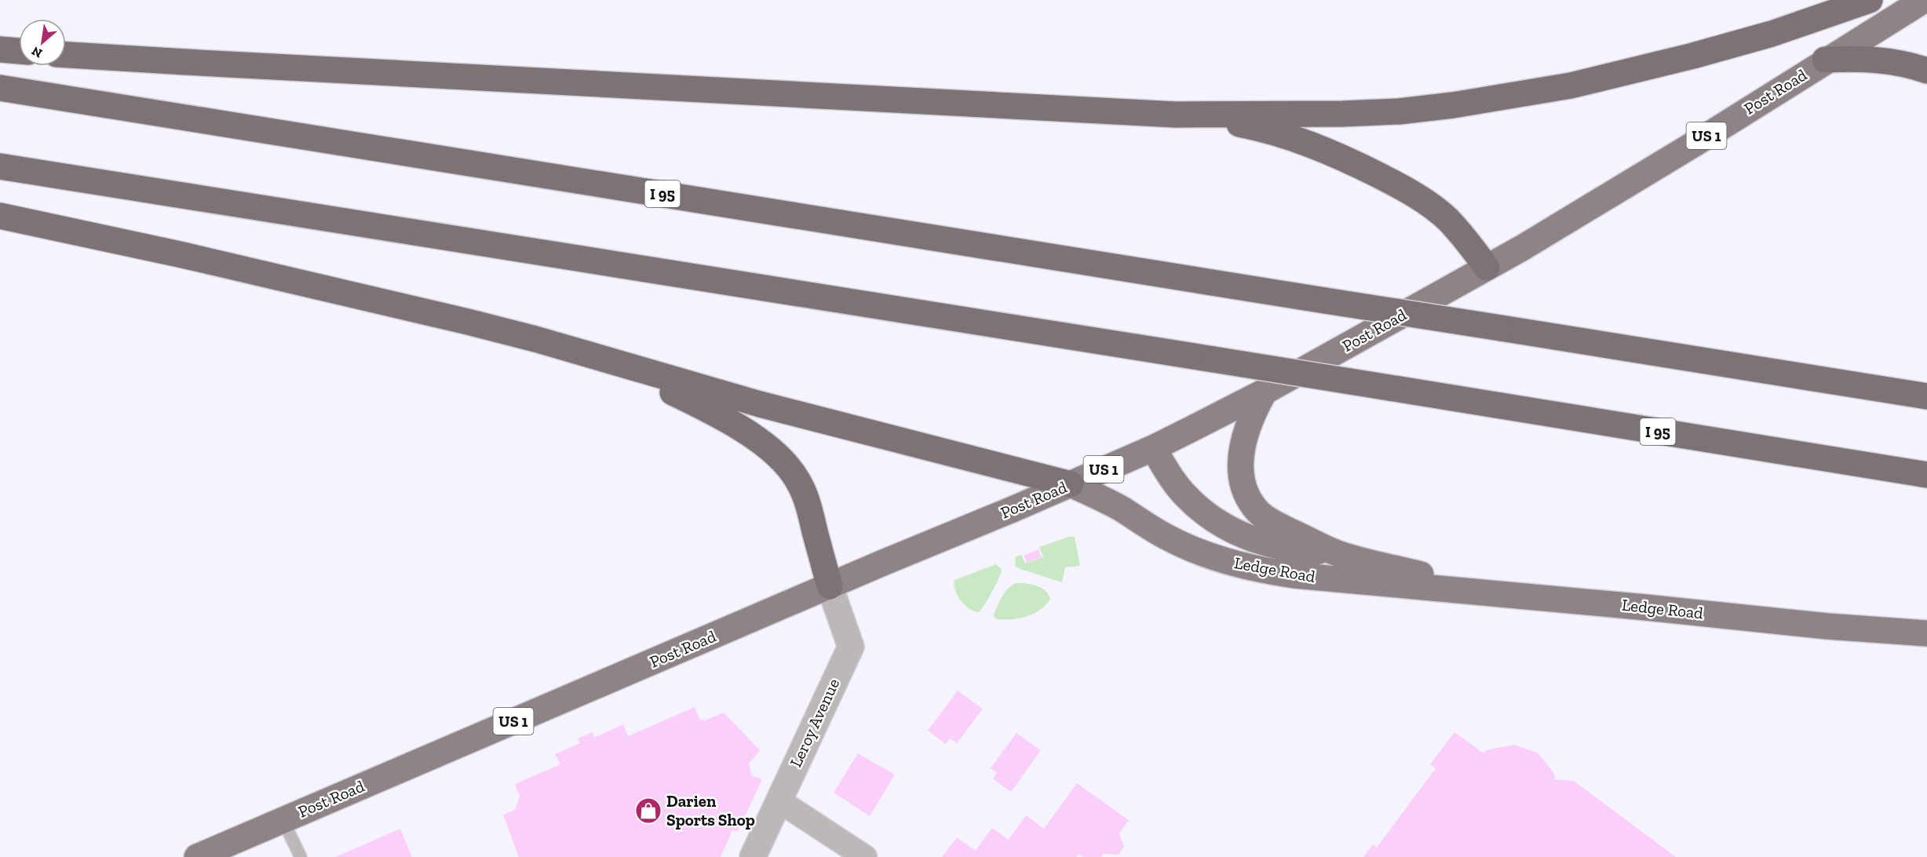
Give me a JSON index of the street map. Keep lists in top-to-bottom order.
{
  "streets": {
    "highway": ["I 95"],
    "main road": ["Post Road", "US 1", "Ledge Road"],
    "street": ["Leroy Avenue"]
  },
  "crossings": [
    ["Post Road", "Ledge Road"],
    ["Post Road", "Leroy Avenue"]
  ],
  "places": {
    "shop": ["Darien Sports Shop"]
  },
  "north": "bottom left"
}
